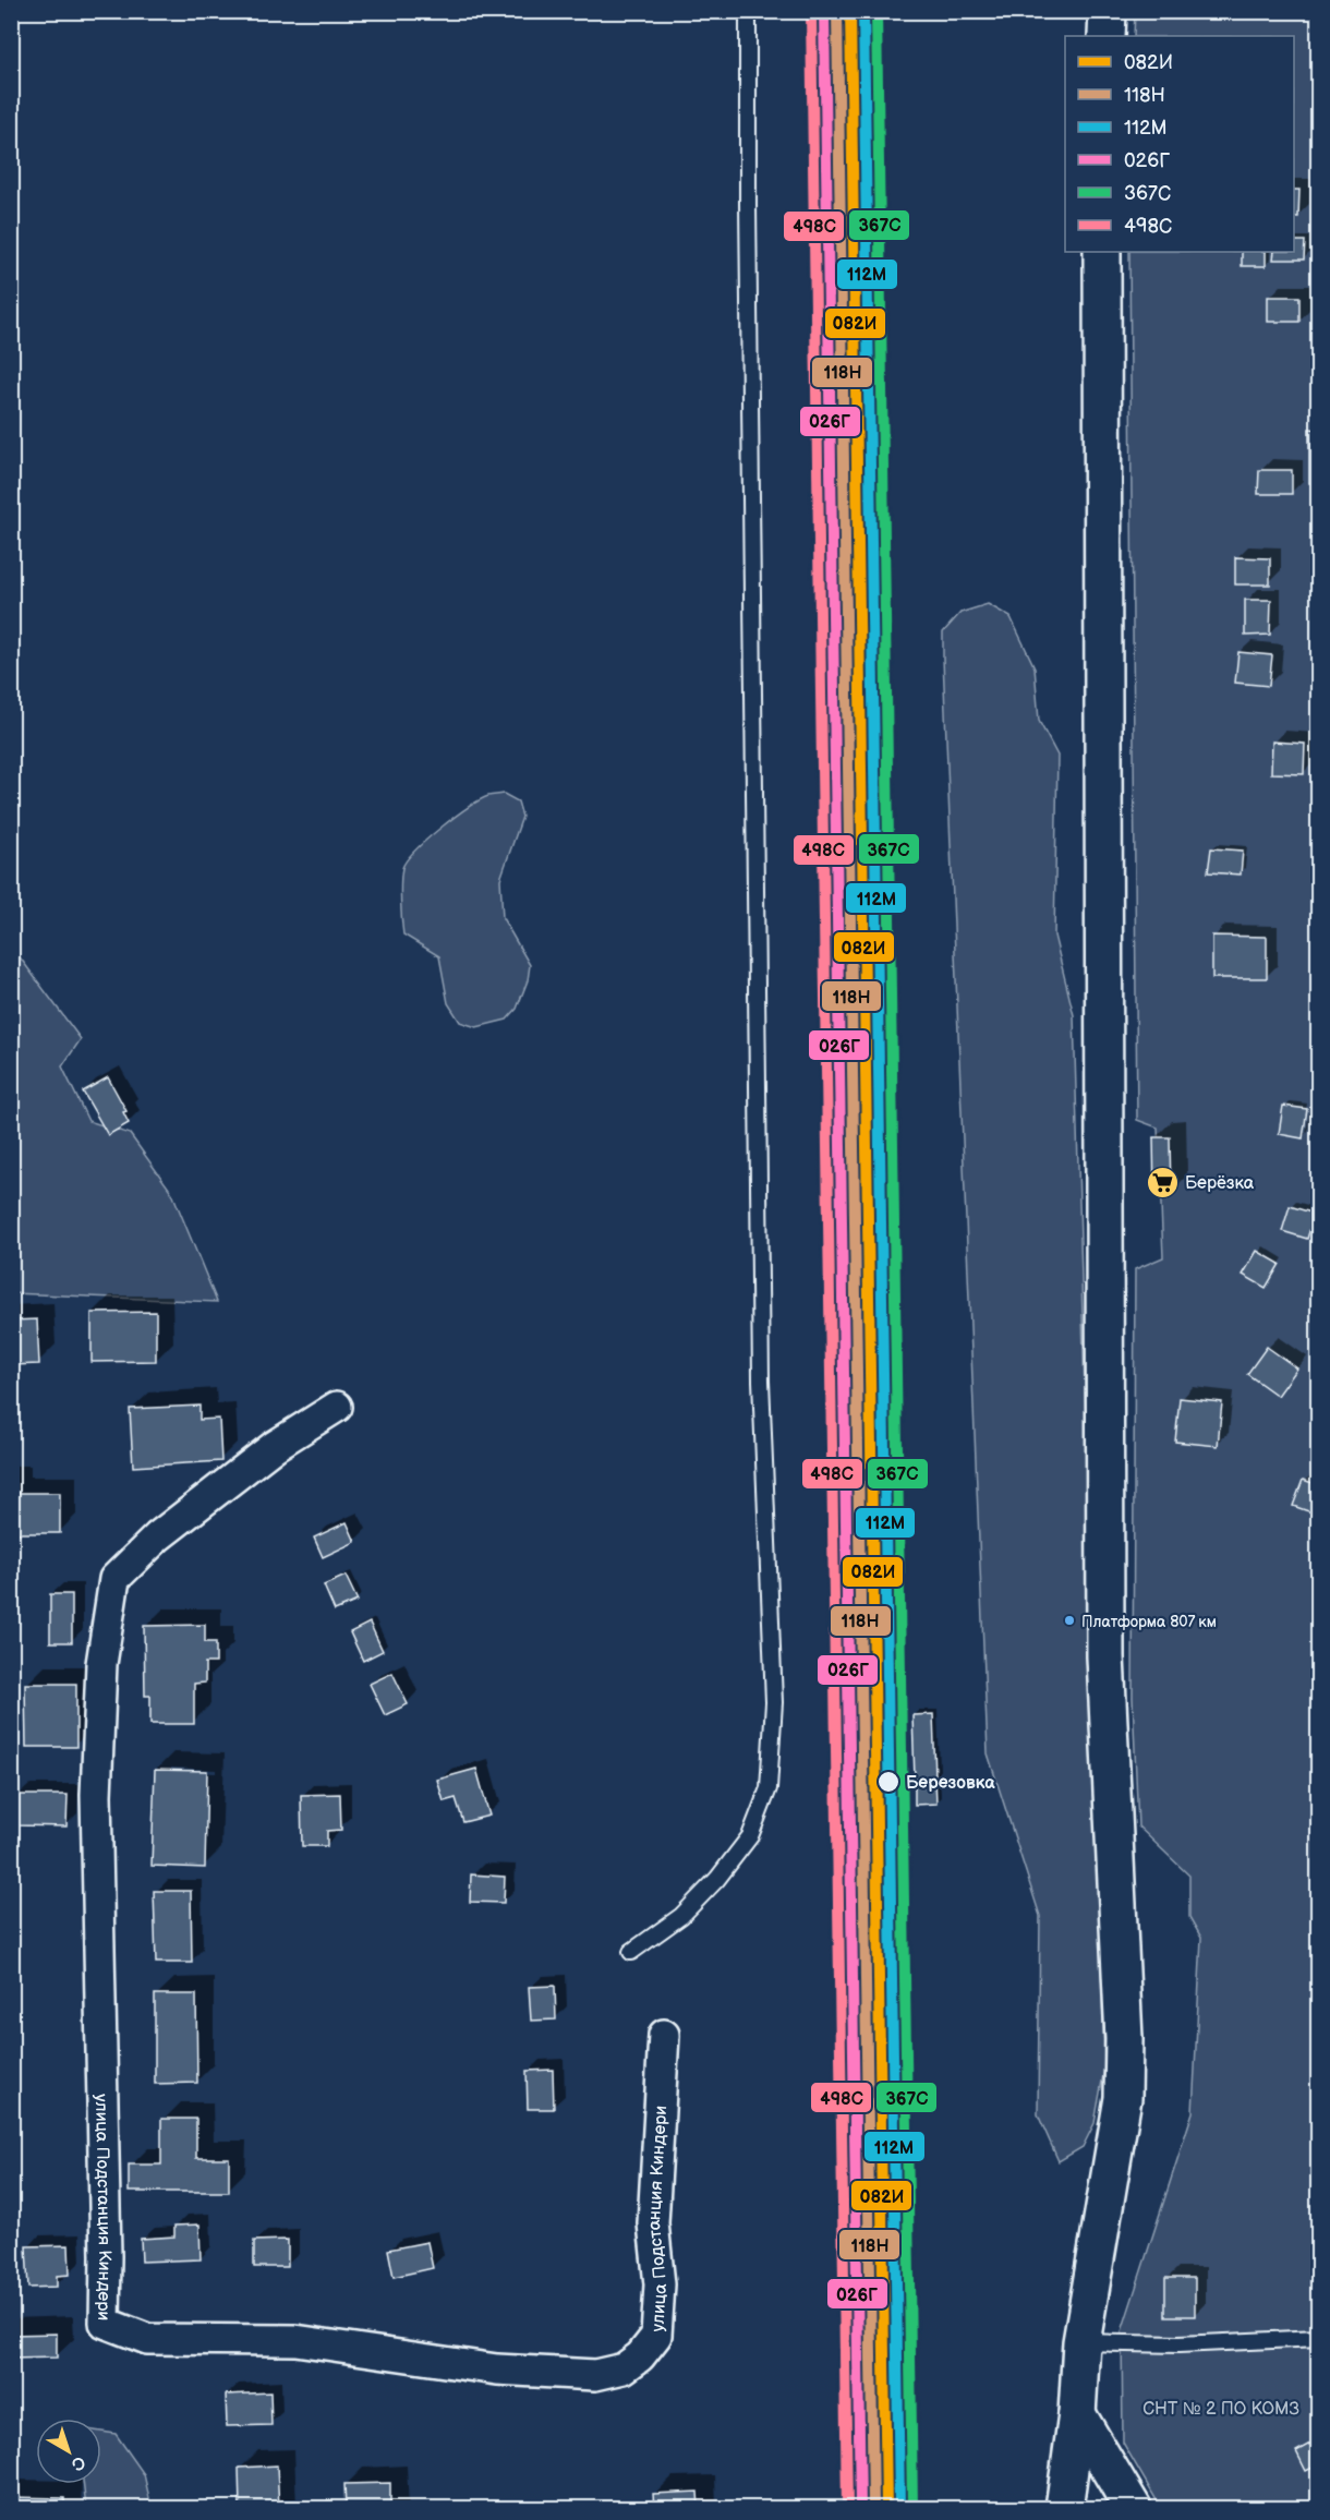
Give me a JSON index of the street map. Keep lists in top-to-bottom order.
{
  "streets": {
    "street": ["улица Подстанция Киндери"]
  },
  "parks": ["СНТ № 2 ПО КОМЗ"],
  "places": {
    "supermarket": ["Берёзка"],
    "other": ["Платформа 807 км", "Березовка"]
  },
  "lines": [
    "transit line 082И",
    "transit line 118Н",
    "transit line 112М",
    "transit line 026Г",
    "transit line 367С",
    "transit line 498С"
  ],
  "legend": [
    "082И",
    "118Н",
    "112М",
    "026Г",
    "367С",
    "498С"
  ],
  "north": "bottom right"
}
